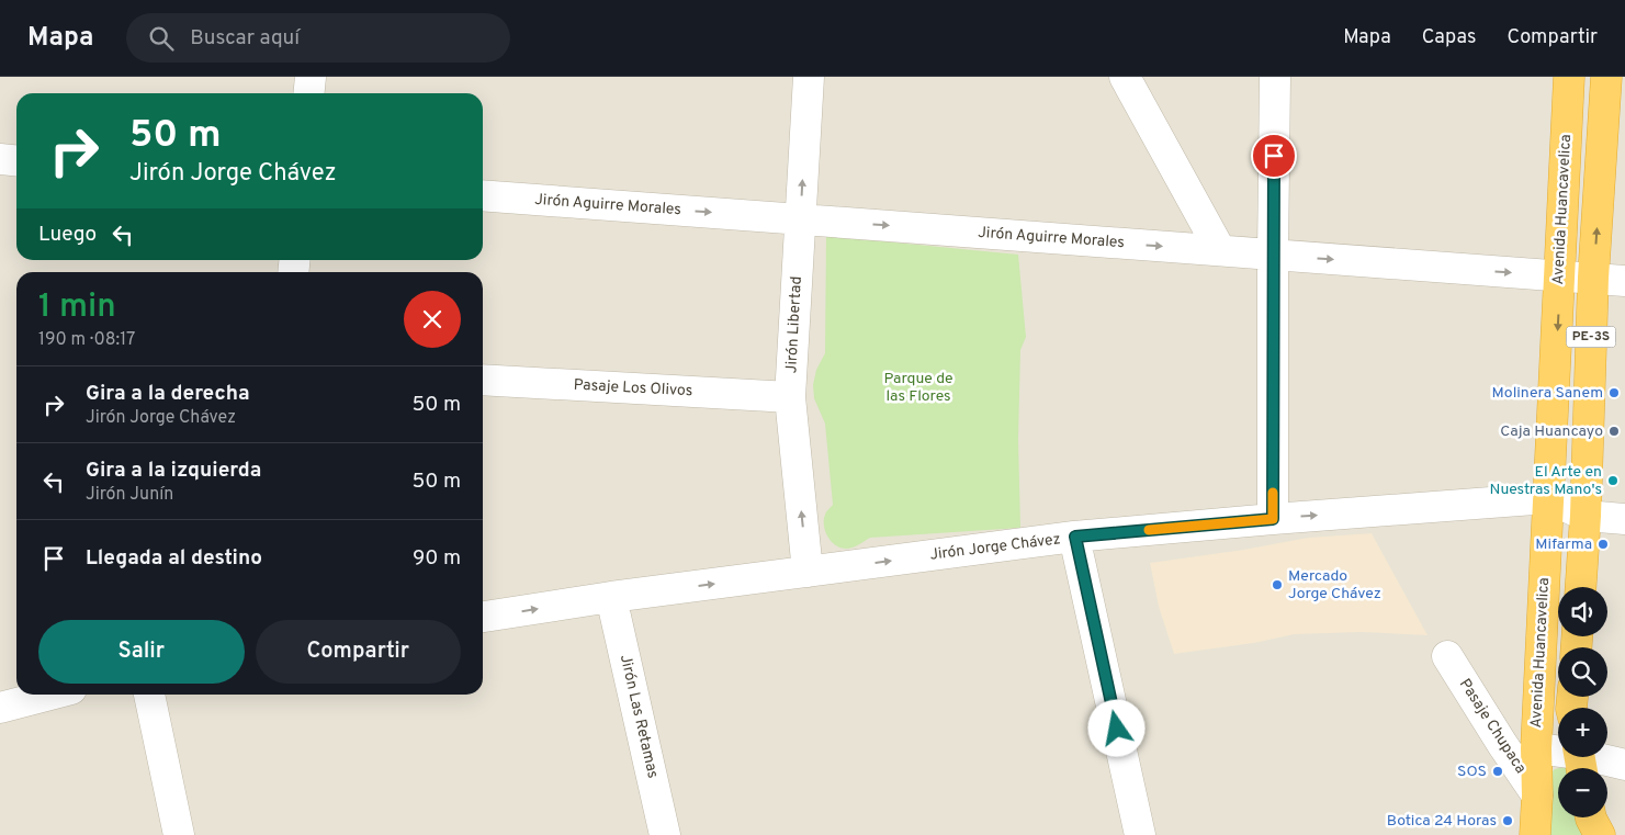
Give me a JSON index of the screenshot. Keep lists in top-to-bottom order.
{
  "streets": {
    "highway": ["Avenida Huancavelica", "PE-3S"],
    "street": [
      "Jirón Aguirre Morales",
      "Jirón Libertad",
      "Pasaje Los Olivos",
      "Jirón Jorge Chávez",
      "Jirón Las Retamas",
      "Pasaje Chupaca"
    ]
  },
  "crossings": [
    ["Jirón Aguirre Morales", "Avenida Huancavelica"],
    ["Jirón Aguirre Morales", "Jirón Libertad"],
    ["Jirón Aguirre Morales", "PE-3S"],
    ["Avenida Huancavelica", "Jirón Jorge Chávez"],
    ["Avenida Huancavelica", "Pasaje Chupaca"],
    ["Jirón Libertad", "Pasaje Los Olivos"],
    ["Jirón Libertad", "Jirón Jorge Chávez"],
    ["Jirón Jorge Chávez", "Jirón Las Retamas"]
  ],
  "one_way": ["Jirón Aguirre Morales", "Jirón Libertad", "Jirón Jorge Chávez"],
  "parks": ["Parque de las Flores"],
  "places": [
    "Molinera Sanem",
    "Caja Huancayo",
    "El Arte en Nuestras Mano's",
    "Mifarma",
    "Mercado Jorge Chávez",
    "SOS",
    "Botica 24 Horas"
  ],
  "page": {
    "header": "Mapa",
    "search": "Buscar aquí",
    "nav": ["Mapa", "Capas", "Compartir"],
    "turn": ["50 m", "Jirón Jorge Chávez"],
    "then": "Luego",
    "heading": ["1 min", "190 m · 08:17"],
    "list": [
      {
        "name": "Gira a la derecha",
        "note": "Jirón Jorge Chávez",
        "value": "50 m"
      },
      {
        "name": "Gira a la izquierda",
        "note": "Jirón Junín",
        "value": "50 m"
      },
      {
        "name": "Llegada al destino",
        "value": "90 m"
      }
    ],
    "map_buttons": ["+", "−"],
    "buttons": ["Salir", "Compartir"]
  }
}
